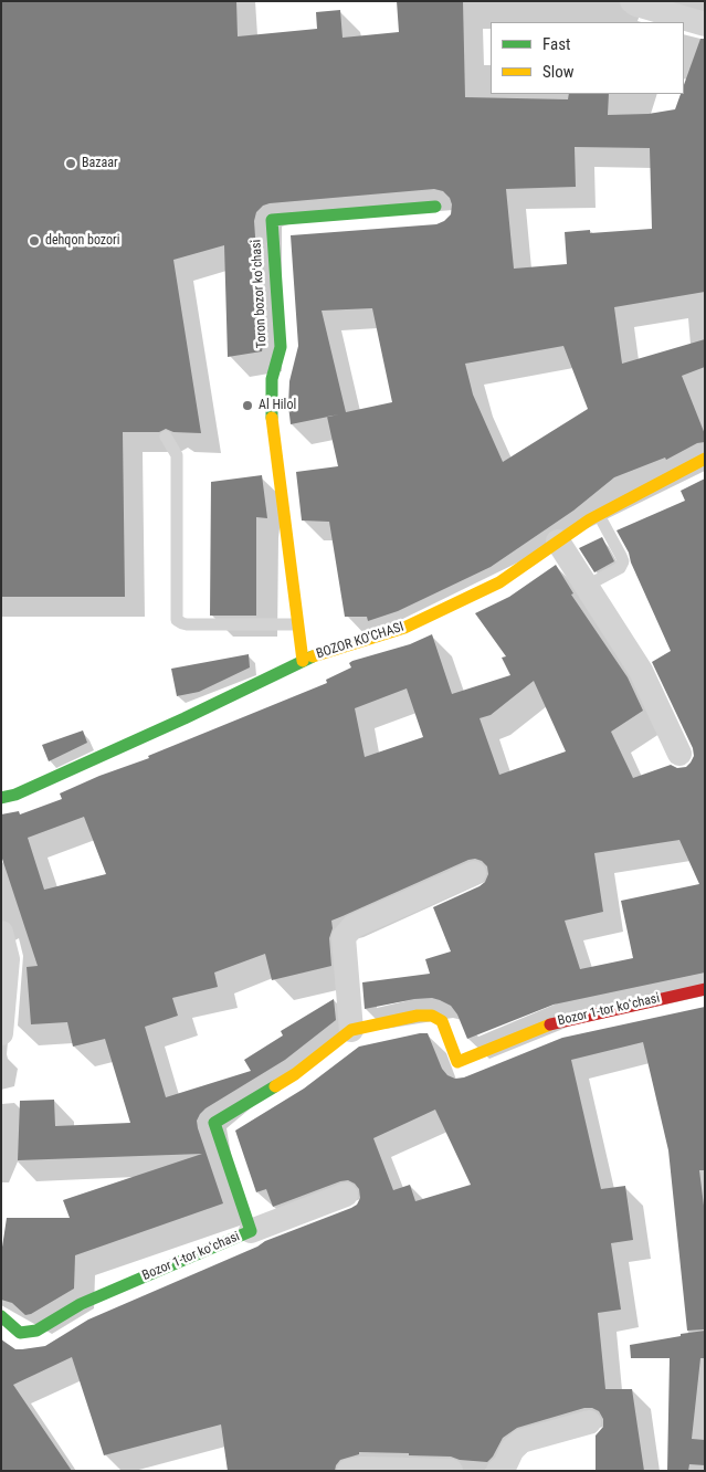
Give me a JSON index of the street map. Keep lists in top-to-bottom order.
{
  "streets": {
    "street": ["Toron bozor koʻchasi", "BOZOR KO'CHASI", "Bozor 1-tor koʻchasi"]
  },
  "crossings": [
    ["Toron bozor koʻchasi", "BOZOR KO'CHASI"]
  ],
  "places": ["Bazaar", "dehqon bozori", "Al Hilol"],
  "legend": ["Fast", "Slow"]
}
